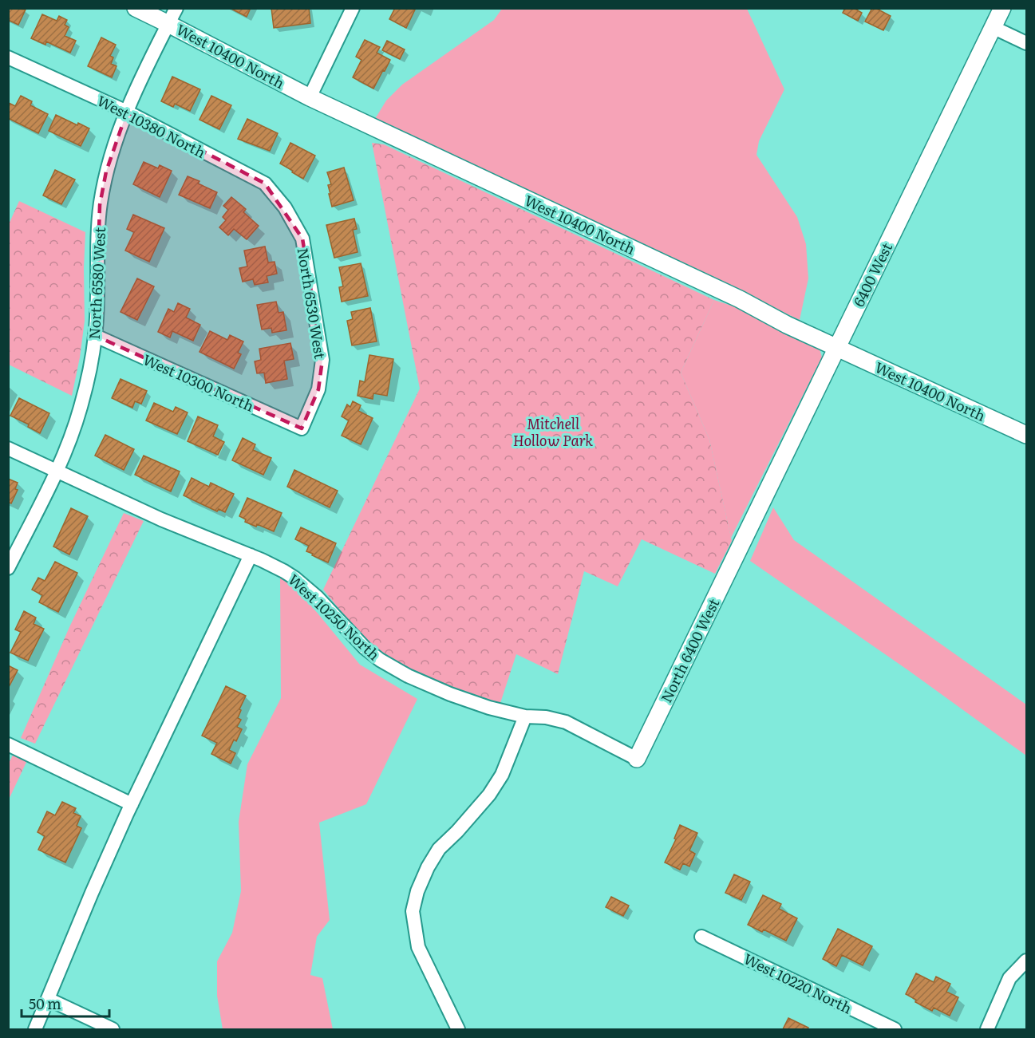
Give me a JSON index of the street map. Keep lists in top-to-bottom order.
{
  "streets": {
    "street": [
      "West 10400 North",
      "West 10380 North",
      "6400 West",
      "North 6580 West",
      "North 6530 West",
      "West 10300 North",
      "West 10250 North",
      "North 6400 West",
      "West 10220 North"
    ]
  },
  "crossings": [
    ["West 10400 North", "6400 West"],
    ["West 10400 North", "North 6580 West"],
    ["West 10380 North", "North 6580 West"],
    ["West 10380 North", "North 6530 West"],
    ["6400 West", "North 6400 West"],
    ["North 6580 West", "West 10300 North"],
    ["North 6580 West", "West 10250 North"],
    ["North 6530 West", "West 10300 North"],
    ["West 10250 North", "North 6400 West"]
  ],
  "parks": ["Mitchell Hollow Park"],
  "scale_bar": "50 m"
}
